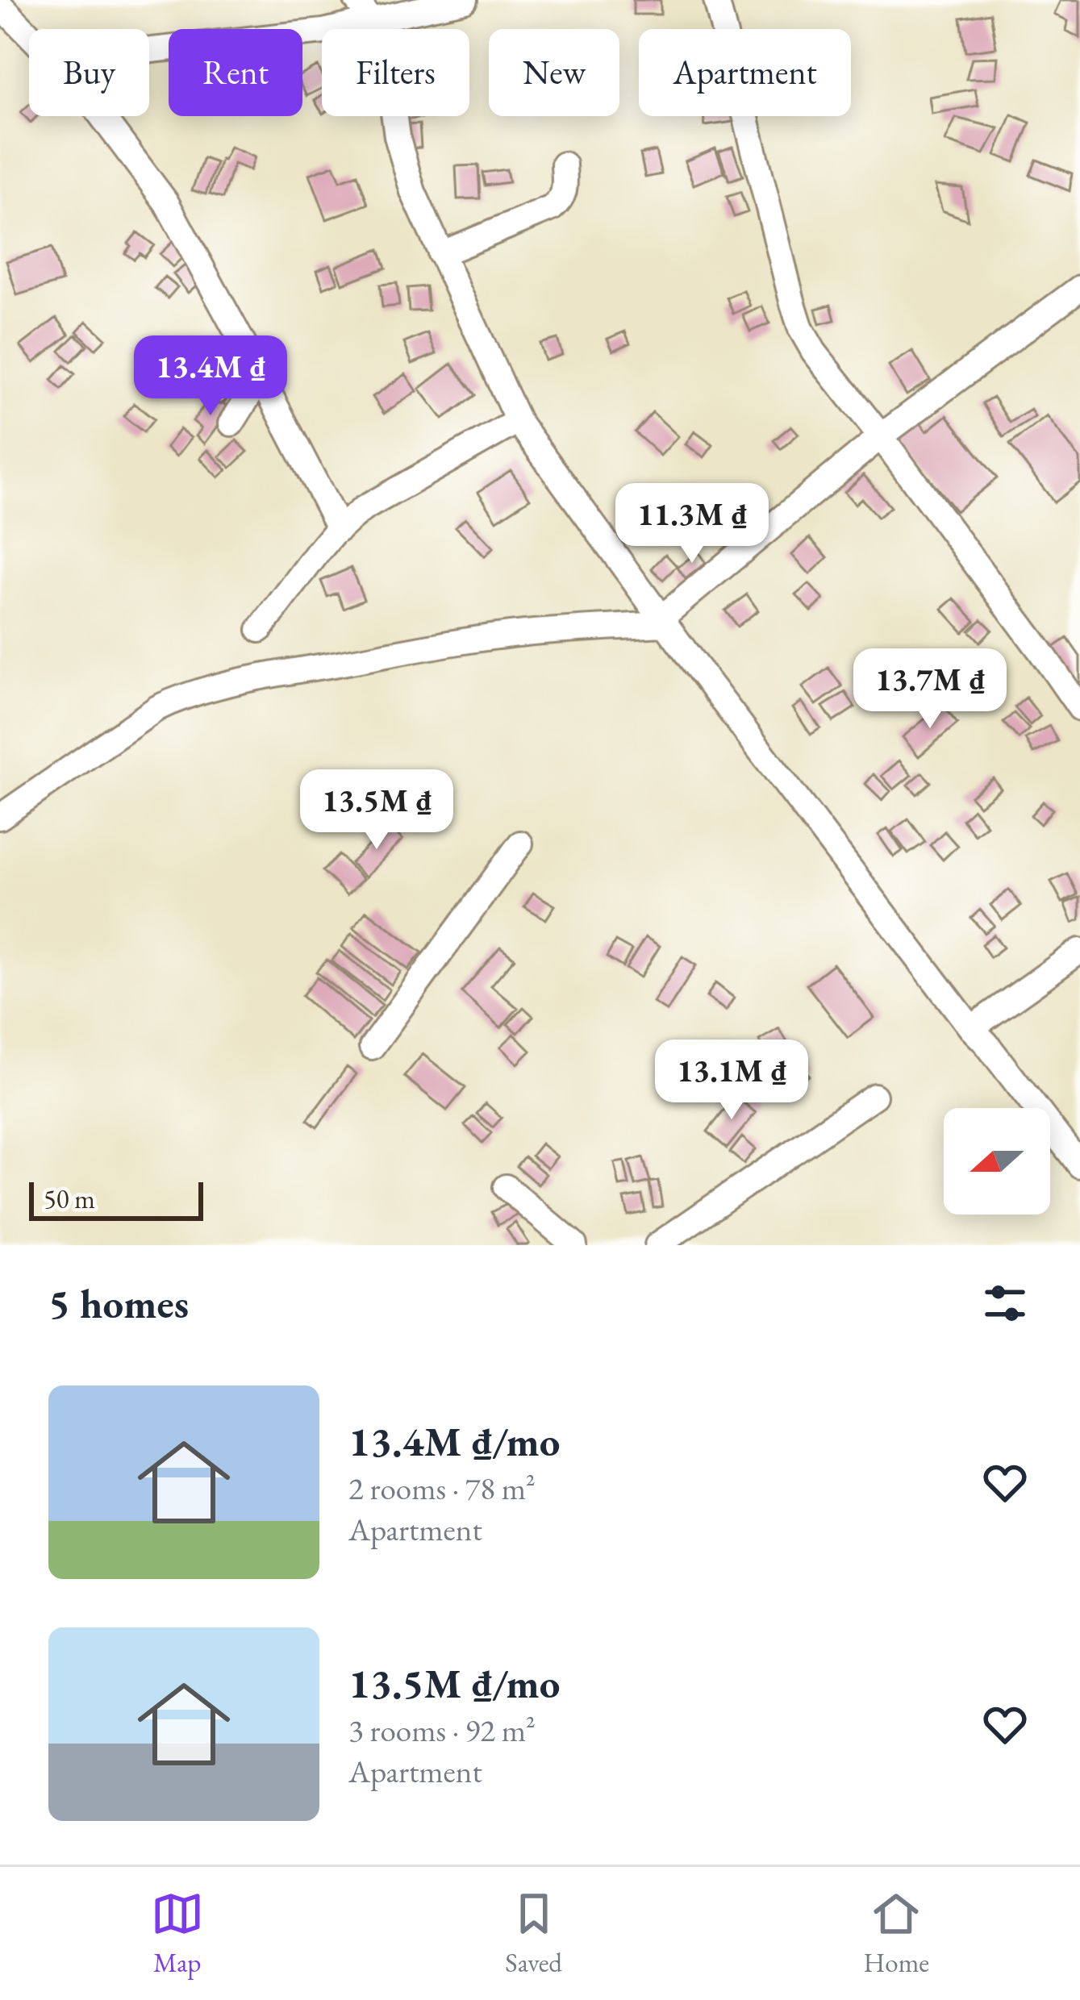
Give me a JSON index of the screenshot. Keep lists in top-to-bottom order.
{
  "scale_bar": "50 m",
  "north": "left",
  "page": {
    "chip": [
      "Buy",
      "Rent",
      "Filters",
      "New",
      "Apartment"
    ],
    "price": [
      "13.4M ₫",
      "11.3M ₫",
      "13.7M ₫",
      "13.5M ₫",
      "13.1M ₫"
    ],
    "scale": "50 m",
    "heading": "5 homes",
    "list": [
      {
        "name": "13.4M ₫/mo",
        "note": "2 rooms · 78 m² · Apartment"
      },
      {
        "name": "13.5M ₫/mo",
        "note": "3 rooms · 92 m² · Apartment"
      }
    ],
    "tabs": ["Map", "Saved", "Home"]
  }
}
